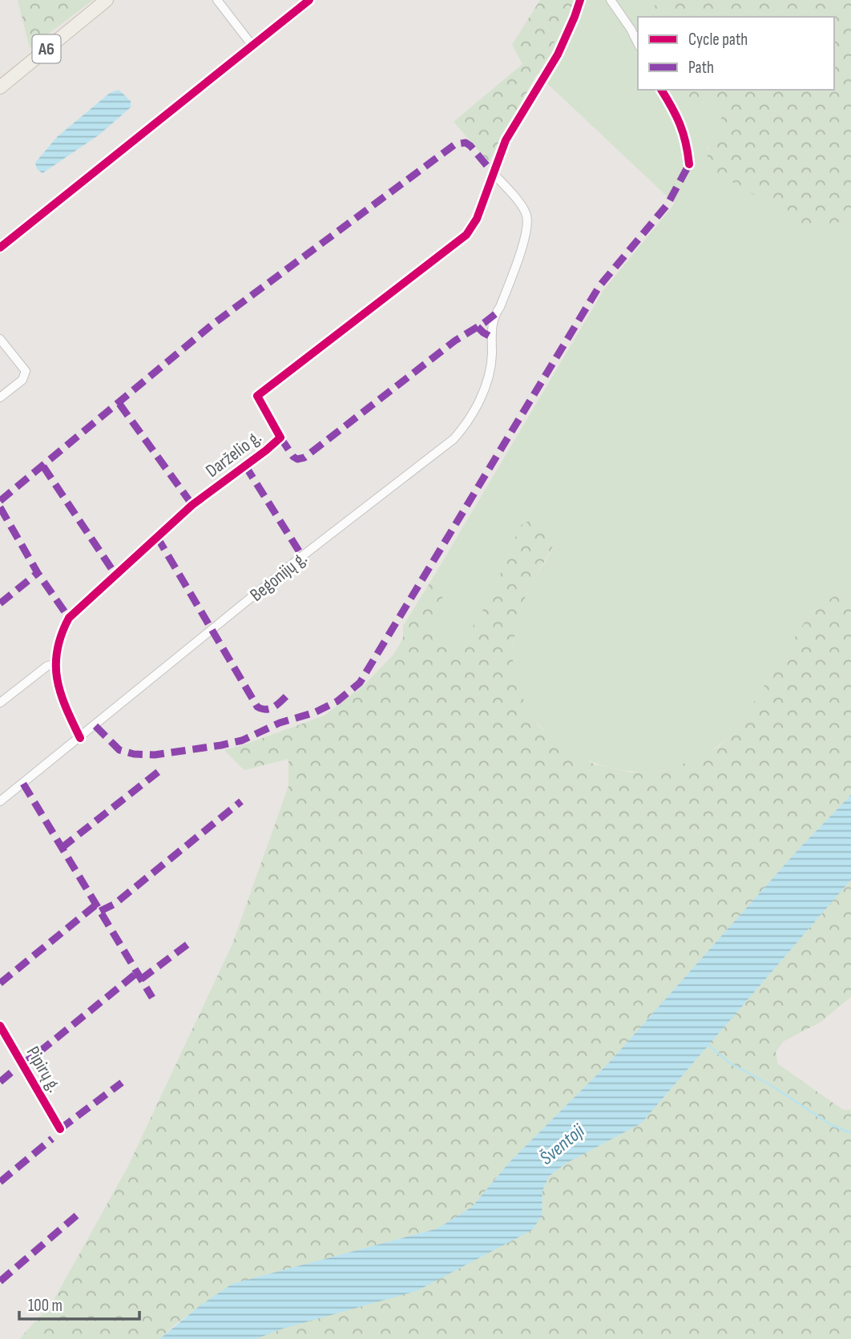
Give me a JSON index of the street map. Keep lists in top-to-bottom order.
{
  "streets": {
    "main road": ["A6"],
    "street": ["Darželio g.", "Begonijų g.", "Pipirų g."]
  },
  "crossings": [
    ["Darželio g.", "Begonijų g."]
  ],
  "water": ["Šventoji"],
  "legend": ["Cycle path", "Path"],
  "scale_bar": "100 m"
}
